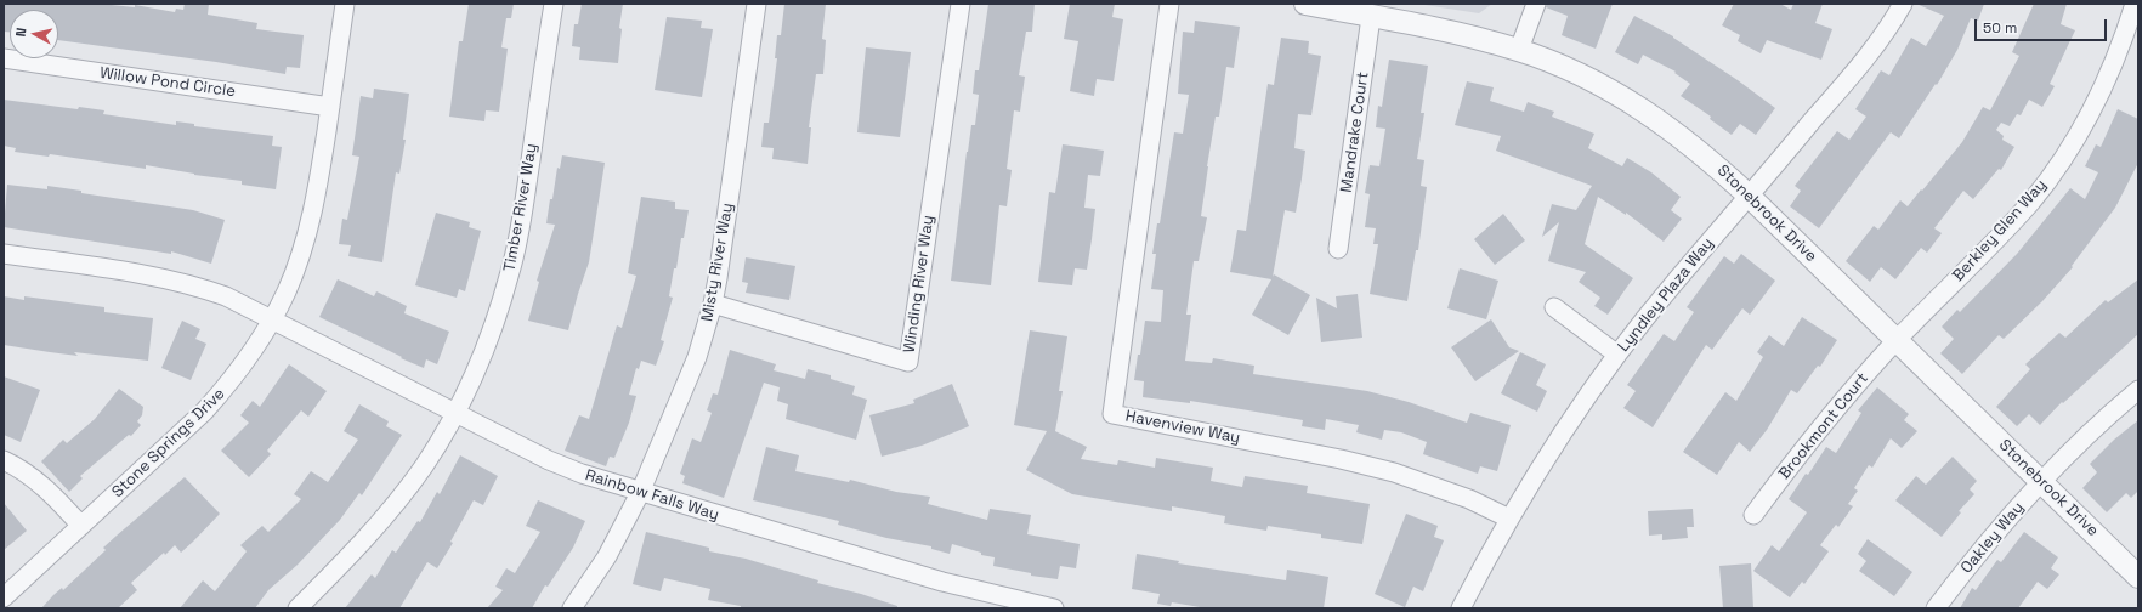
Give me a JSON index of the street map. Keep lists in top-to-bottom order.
{
  "streets": {
    "street": [
      "Willow Pond Circle",
      "Mandrake Court",
      "Timber River Way",
      "Stonebrook Drive",
      "Berkley Glen Way",
      "Misty River Way",
      "Winding River Way",
      "Lyndley Plaza Way",
      "Brookmont Court",
      "Havenview Way",
      "Stone Springs Drive",
      "Rainbow Falls Way",
      "Oakley Way"
    ]
  },
  "crossings": [
    ["Willow Pond Circle", "Stone Springs Drive"],
    ["Mandrake Court", "Stonebrook Drive"],
    ["Timber River Way", "Rainbow Falls Way"],
    ["Stonebrook Drive", "Berkley Glen Way"],
    ["Stonebrook Drive", "Lyndley Plaza Way"],
    ["Stonebrook Drive", "Brookmont Court"],
    ["Stonebrook Drive", "Oakley Way"],
    ["Berkley Glen Way", "Brookmont Court"],
    ["Misty River Way", "Winding River Way"],
    ["Misty River Way", "Rainbow Falls Way"],
    ["Lyndley Plaza Way", "Havenview Way"],
    ["Stone Springs Drive", "Rainbow Falls Way"]
  ],
  "scale_bar": "50 m",
  "north": "left"
}
